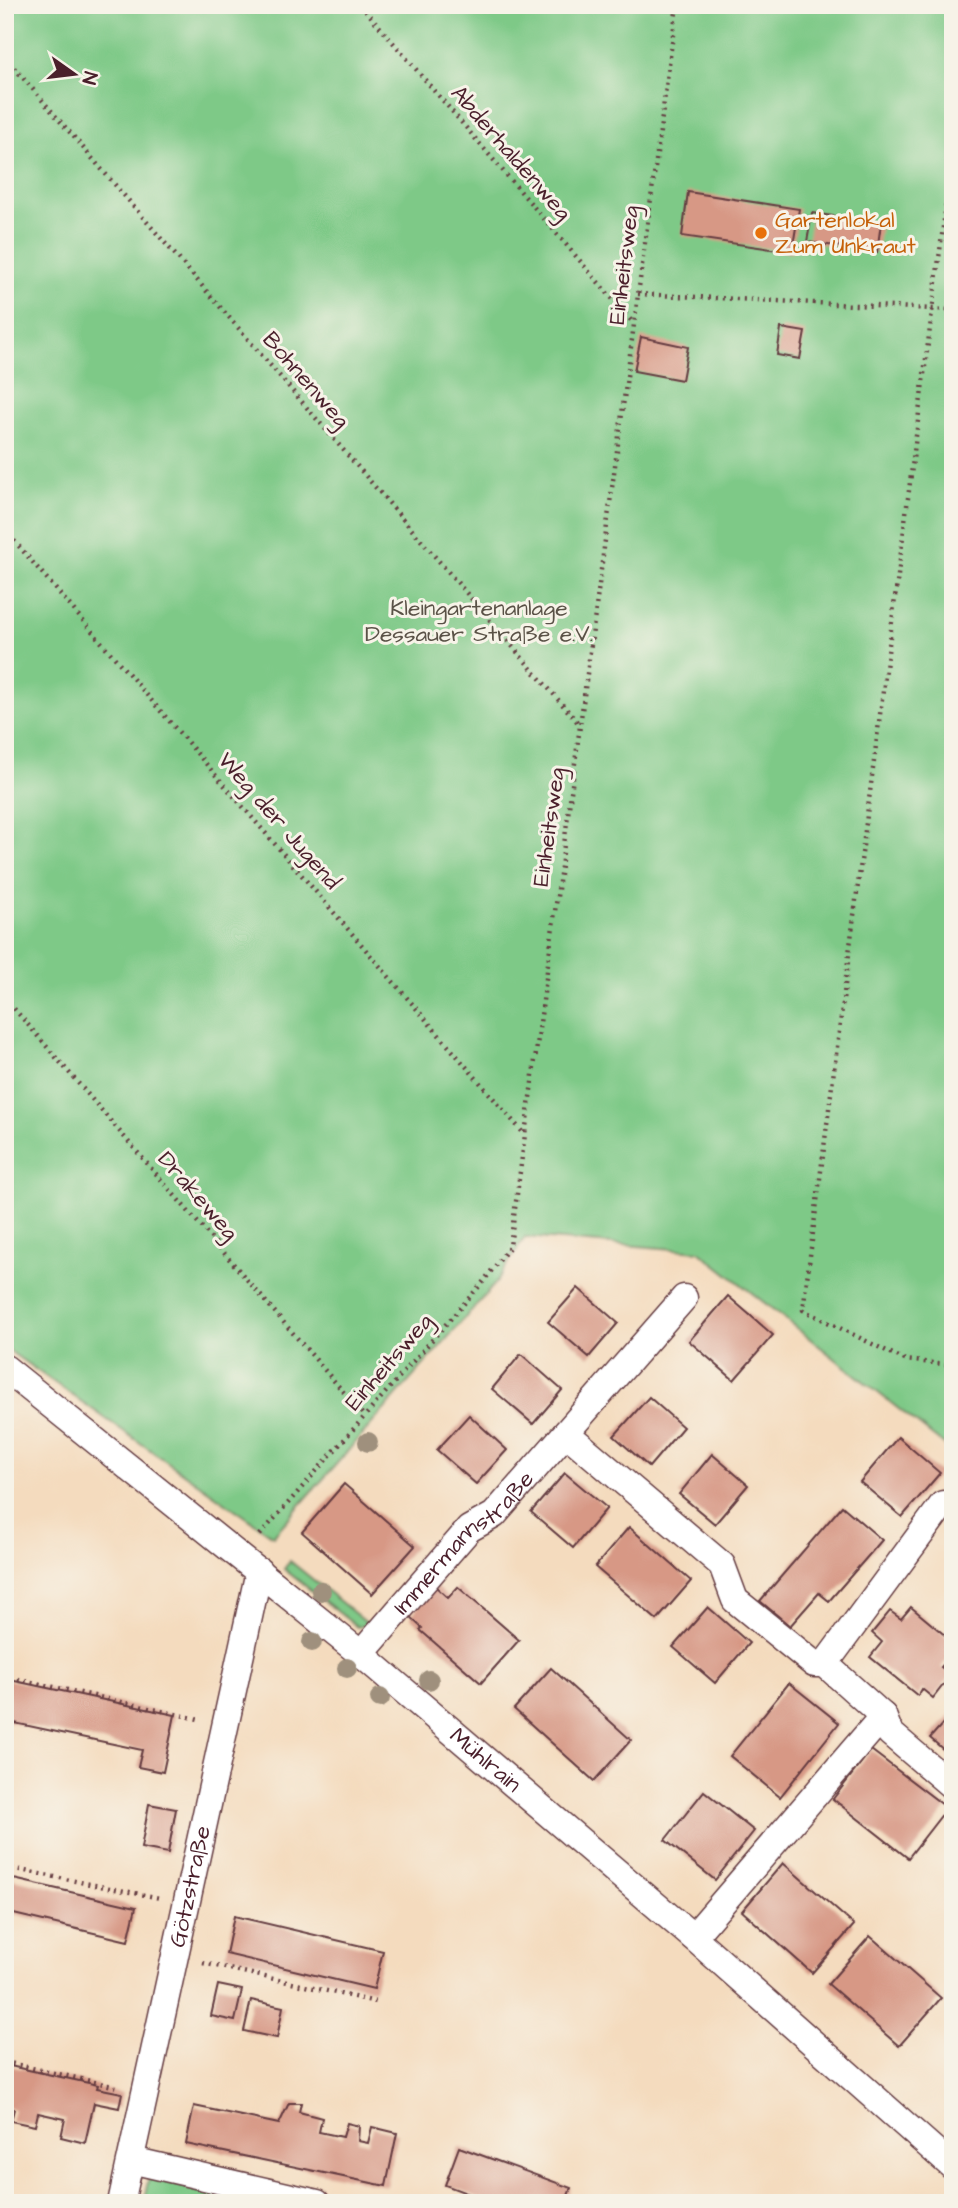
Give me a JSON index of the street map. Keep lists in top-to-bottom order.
{
  "streets": {
    "street": ["Immermannstraße", "Mühlrain", "Götzstraße"],
    "path": [
      "Abderhaldenweg",
      "Einheitsweg",
      "Bohnenweg",
      "Weg der Jugend",
      "Drakeweg"
    ]
  },
  "crossings": [
    ["Abderhaldenweg", "Einheitsweg"],
    ["Einheitsweg", "Bohnenweg"],
    ["Einheitsweg", "Weg der Jugend"],
    ["Einheitsweg", "Drakeweg"],
    ["Einheitsweg", "Mühlrain"],
    ["Einheitsweg", "Götzstraße"],
    ["Immermannstraße", "Mühlrain"],
    ["Mühlrain", "Götzstraße"]
  ],
  "parks": ["Kleingartenanlage Dessauer Straße e.V."],
  "places": ["Gartenlokal Zum Unkraut"],
  "north": "right"
}
